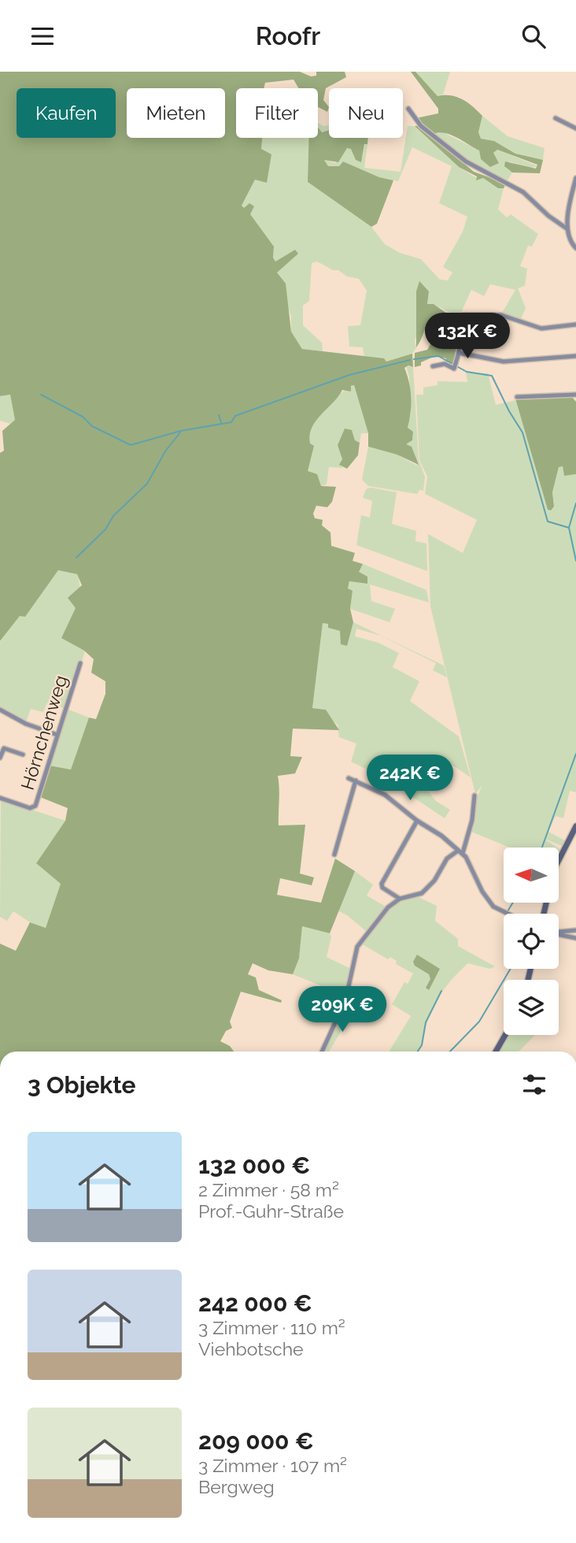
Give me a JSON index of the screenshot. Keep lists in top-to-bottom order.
{
  "streets": {
    "street": ["Hörnchenweg"]
  },
  "north": "left",
  "page": {
    "header": "Roofr",
    "chip": [
      "Kaufen",
      "Mieten",
      "Filter",
      "Neu"
    ],
    "price": ["132K €", "242K €", "209K €"],
    "heading": "3 Objekte",
    "list": [
      {
        "name": "132 000 €",
        "note": "2 Zimmer · 58 m² · Prof.-Guhr-Straße"
      },
      {
        "name": "242 000 €",
        "note": "3 Zimmer · 110 m² · Viehbotsche"
      },
      {
        "name": "209 000 €",
        "note": "3 Zimmer · 107 m² · Bergweg"
      }
    ]
  }
}
